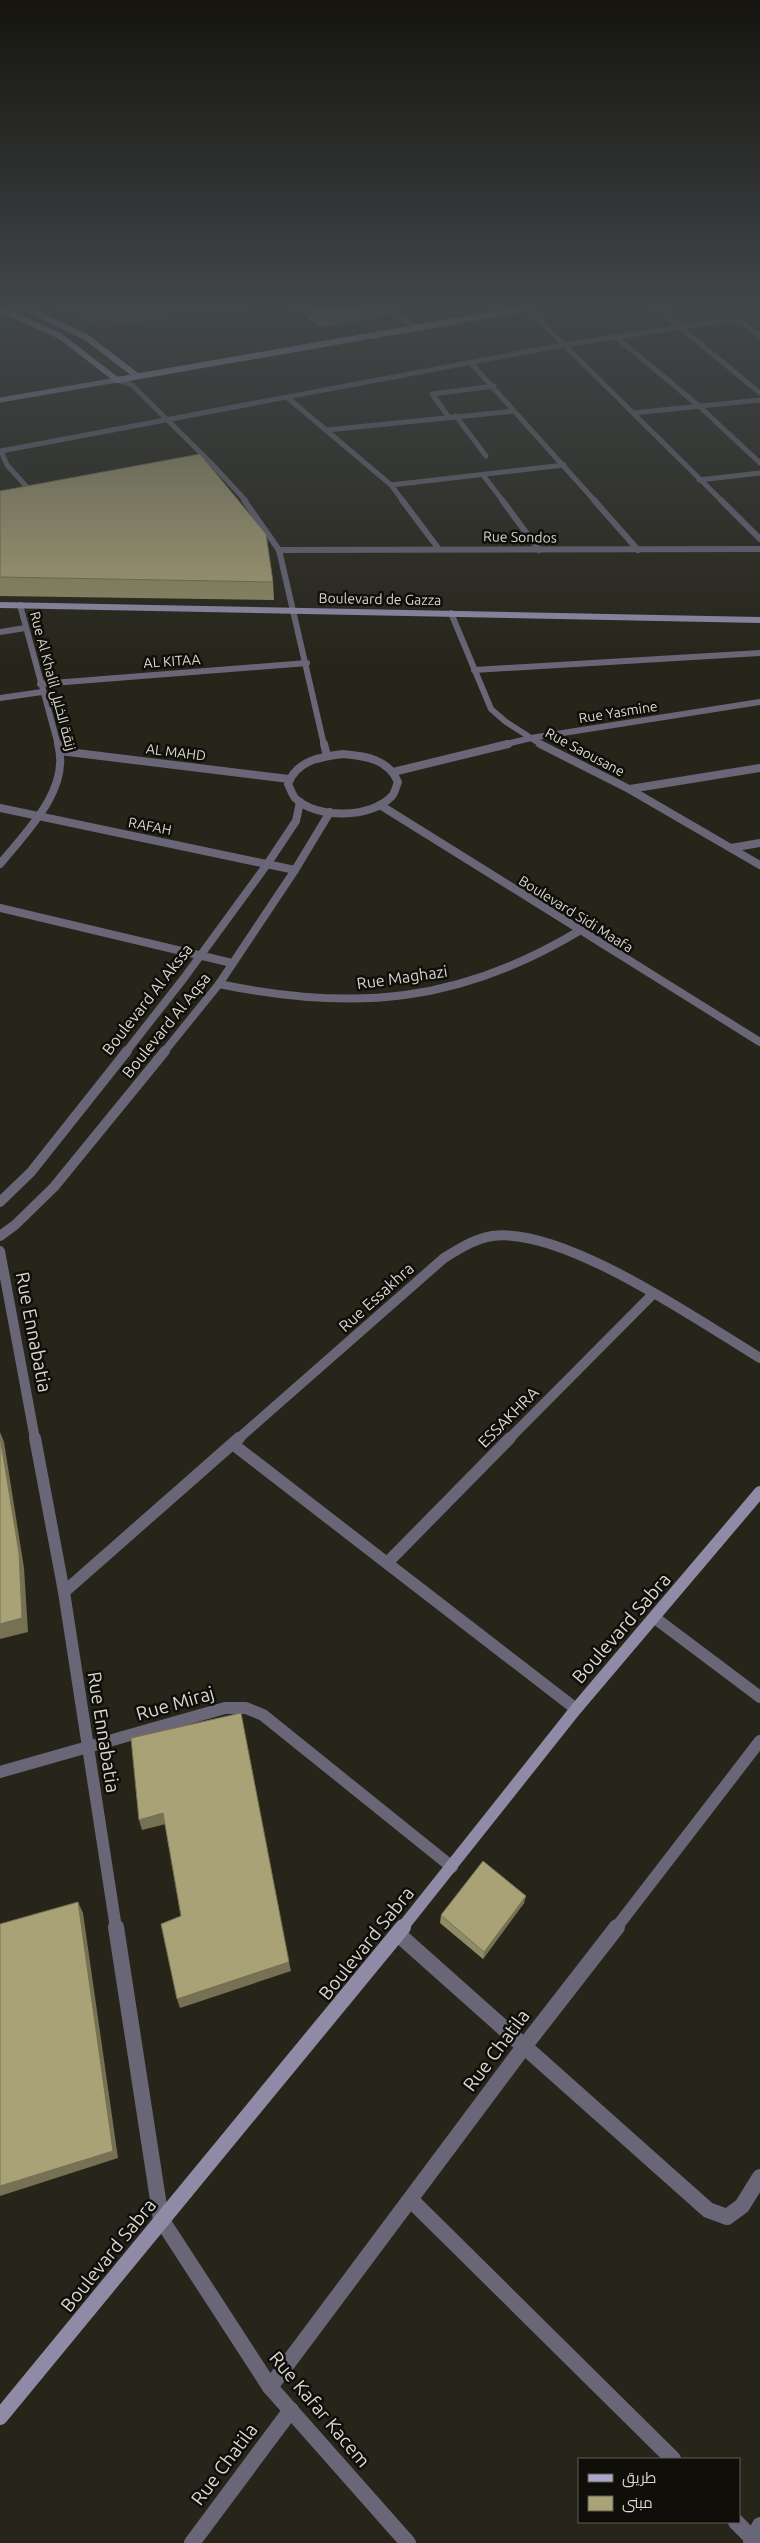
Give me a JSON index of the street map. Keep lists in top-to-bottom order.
{
  "streets": {
    "main road": ["Boulevard de Gazza", "Boulevard Sabra"],
    "street": [
      "Rue Sondos",
      "AL KITAA",
      "Rue Al Khalil زنقة الخليل",
      "Rue Yasmine",
      "AL MAHD",
      "Rue Saousane",
      "RAFAH",
      "Boulevard Sidi Maafa",
      "Rue Maghazi",
      "Boulevard Al Akssa",
      "Boulevard Al Aqsa",
      "Rue Essakhra",
      "Rue Ennabatia",
      "ESSAKHRA",
      "Rue Miraj",
      "Rue Chatila",
      "Rue Kafar Kacem"
    ]
  },
  "crossings": [
    ["Boulevard de Gazza", "Rue Al Khalil زنقة الخليل"],
    ["Boulevard de Gazza", "Rue Saousane"],
    ["AL KITAA", "Rue Al Khalil زنقة الخليل"],
    ["Rue Al Khalil زنقة الخليل", "AL MAHD"],
    ["Rue Al Khalil زنقة الخليل", "RAFAH"],
    ["Rue Yasmine", "Rue Saousane"],
    ["RAFAH", "Boulevard Al Akssa"],
    ["RAFAH", "Boulevard Al Aqsa"],
    ["Boulevard Sidi Maafa", "Rue Maghazi"],
    ["Rue Maghazi", "Boulevard Al Aqsa"],
    ["Rue Essakhra", "Rue Ennabatia"],
    ["Rue Essakhra", "ESSAKHRA"],
    ["Rue Ennabatia", "Boulevard Sabra"],
    ["Rue Ennabatia", "Rue Miraj"],
    ["Rue Ennabatia", "Rue Kafar Kacem"],
    ["Boulevard Sabra", "Rue Miraj"],
    ["Boulevard Sabra", "Rue Kafar Kacem"],
    ["Rue Chatila", "Rue Kafar Kacem"]
  ],
  "legend": ["طريق", "مبنى"]
}
